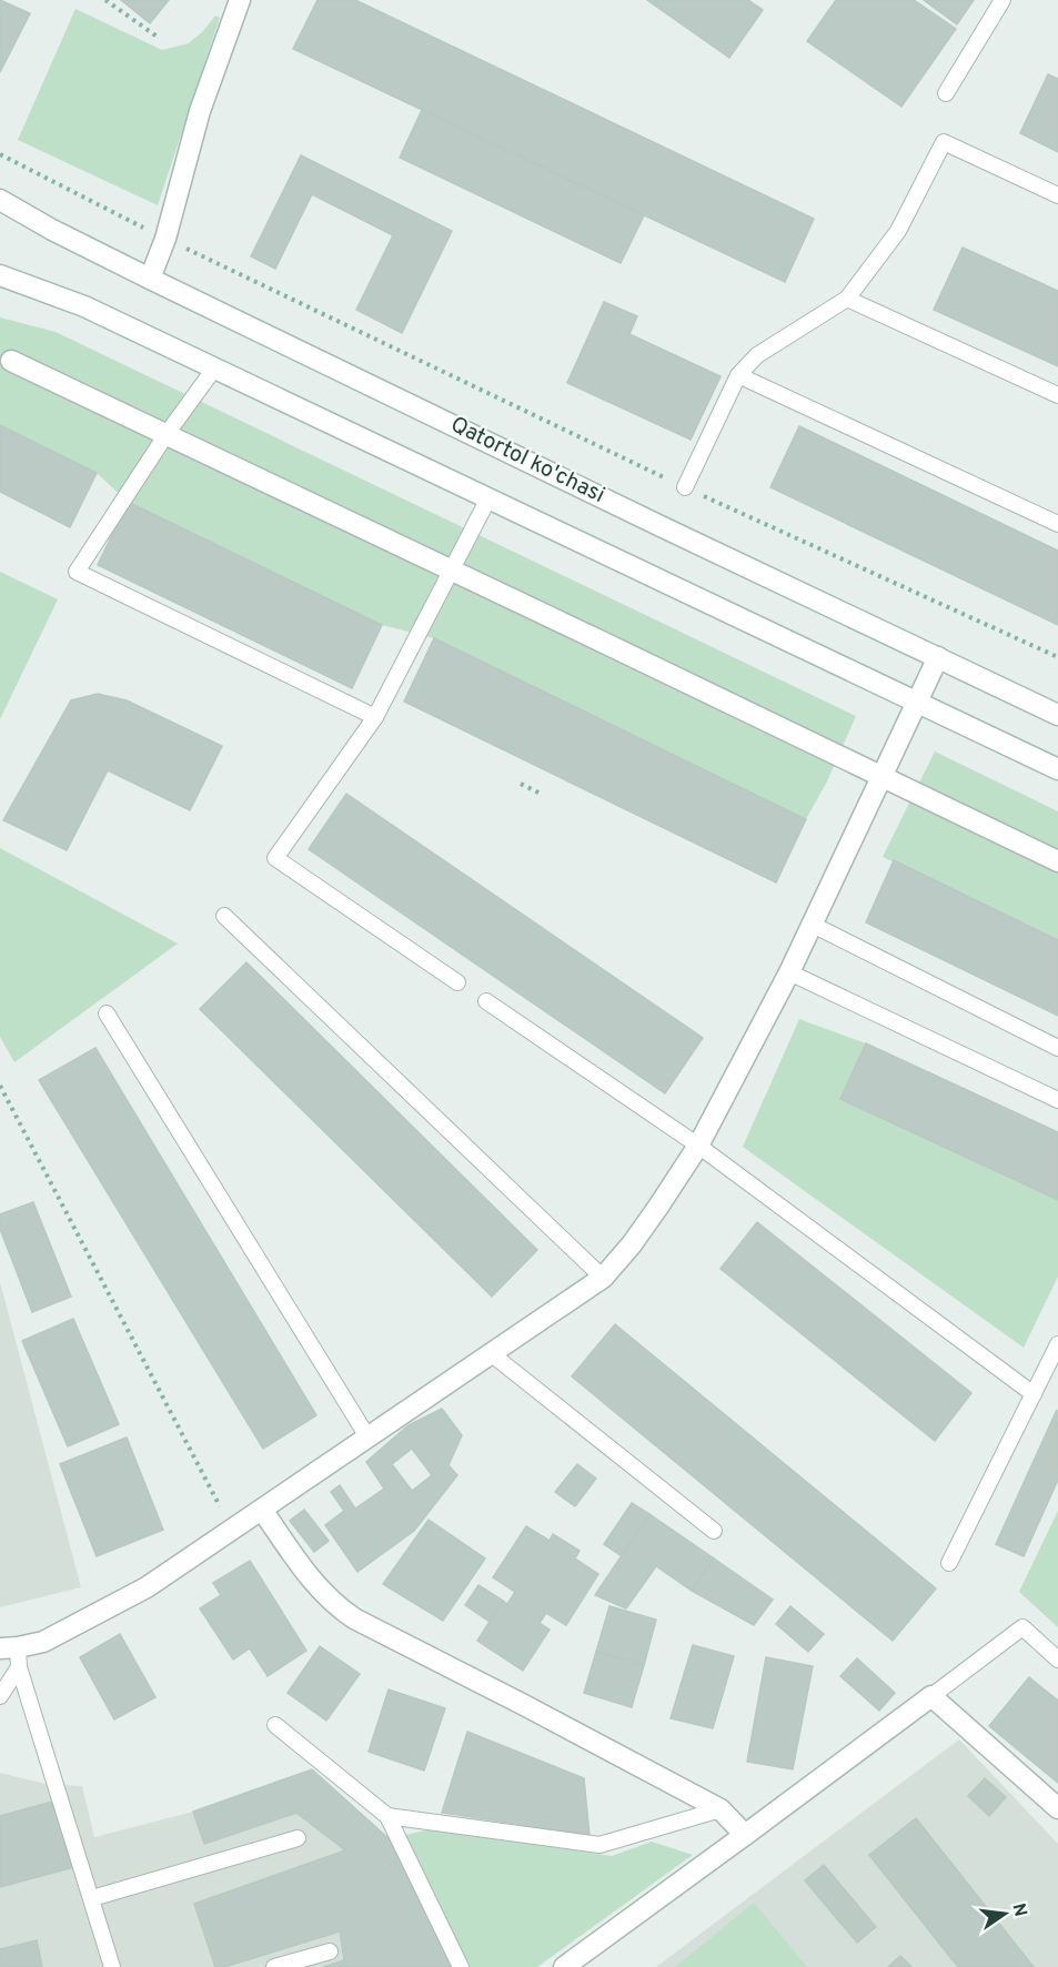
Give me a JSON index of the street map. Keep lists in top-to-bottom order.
{
  "streets": {
    "street": ["Qatortol ko'chasi"]
  },
  "north": "right"
}
